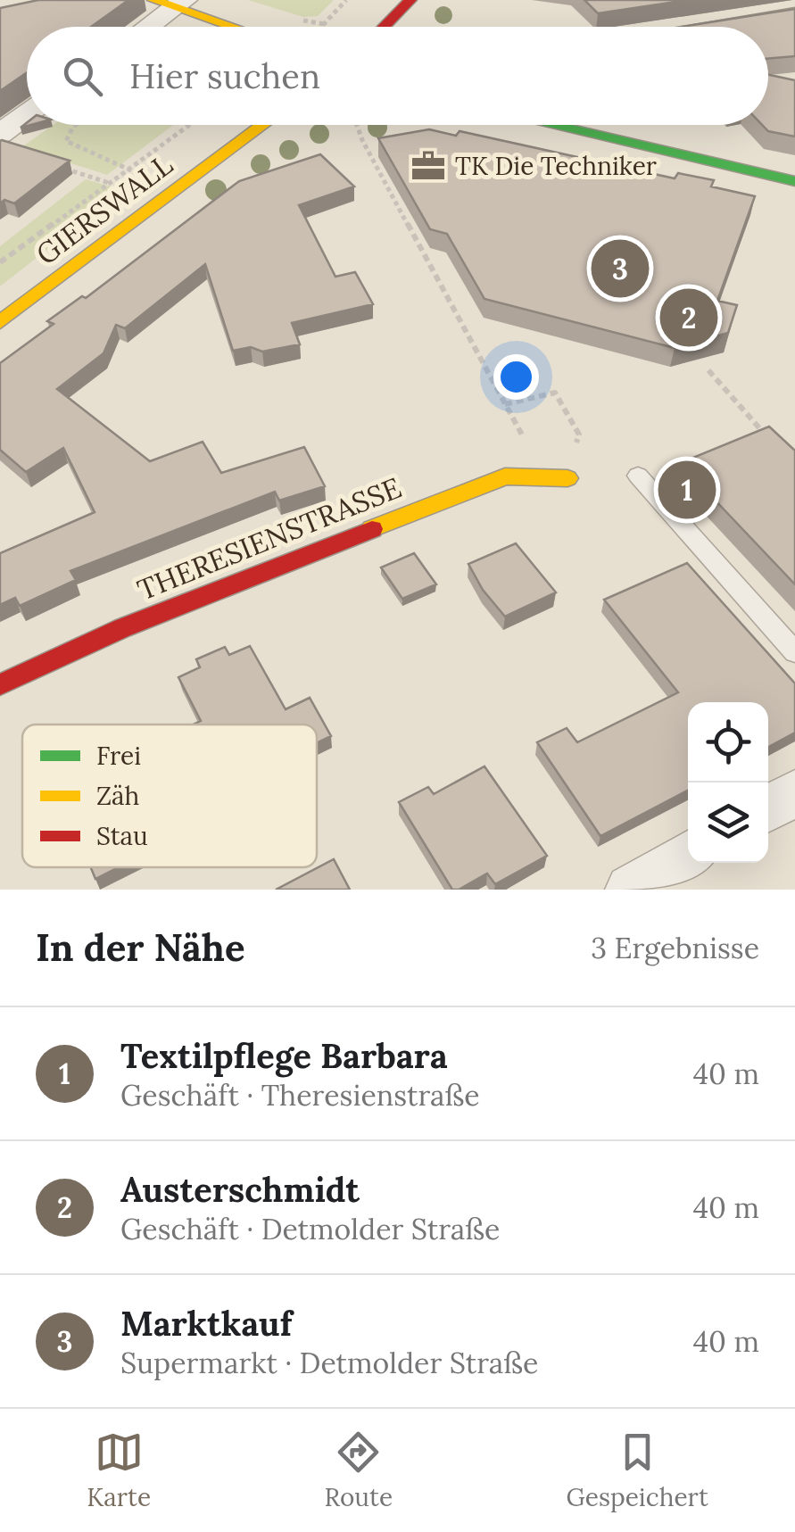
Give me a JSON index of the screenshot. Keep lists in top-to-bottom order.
{
  "streets": {
    "main road": ["GIERSWALL", "THERESIENSTRASSE"]
  },
  "places": {
    "office": ["TK Die Techniker"]
  },
  "legend": ["Frei", "Zäh", "Stau"],
  "page": {
    "search": "Hier suchen",
    "pins": ["3", "2", "1"],
    "heading": ["In der Nähe", "3 Ergebnisse"],
    "list": [
      {
        "mark": "1",
        "name": "Textilpflege Barbara",
        "note": "Geschäft · Theresienstraße",
        "value": "40 m"
      },
      {
        "mark": "2",
        "name": "Austerschmidt",
        "note": "Geschäft · Detmolder Straße",
        "value": "40 m"
      },
      {
        "mark": "3",
        "name": "Marktkauf",
        "note": "Supermarkt · Detmolder Straße",
        "value": "40 m"
      }
    ],
    "nav": ["Karte", "Route", "Gespeichert"]
  }
}
